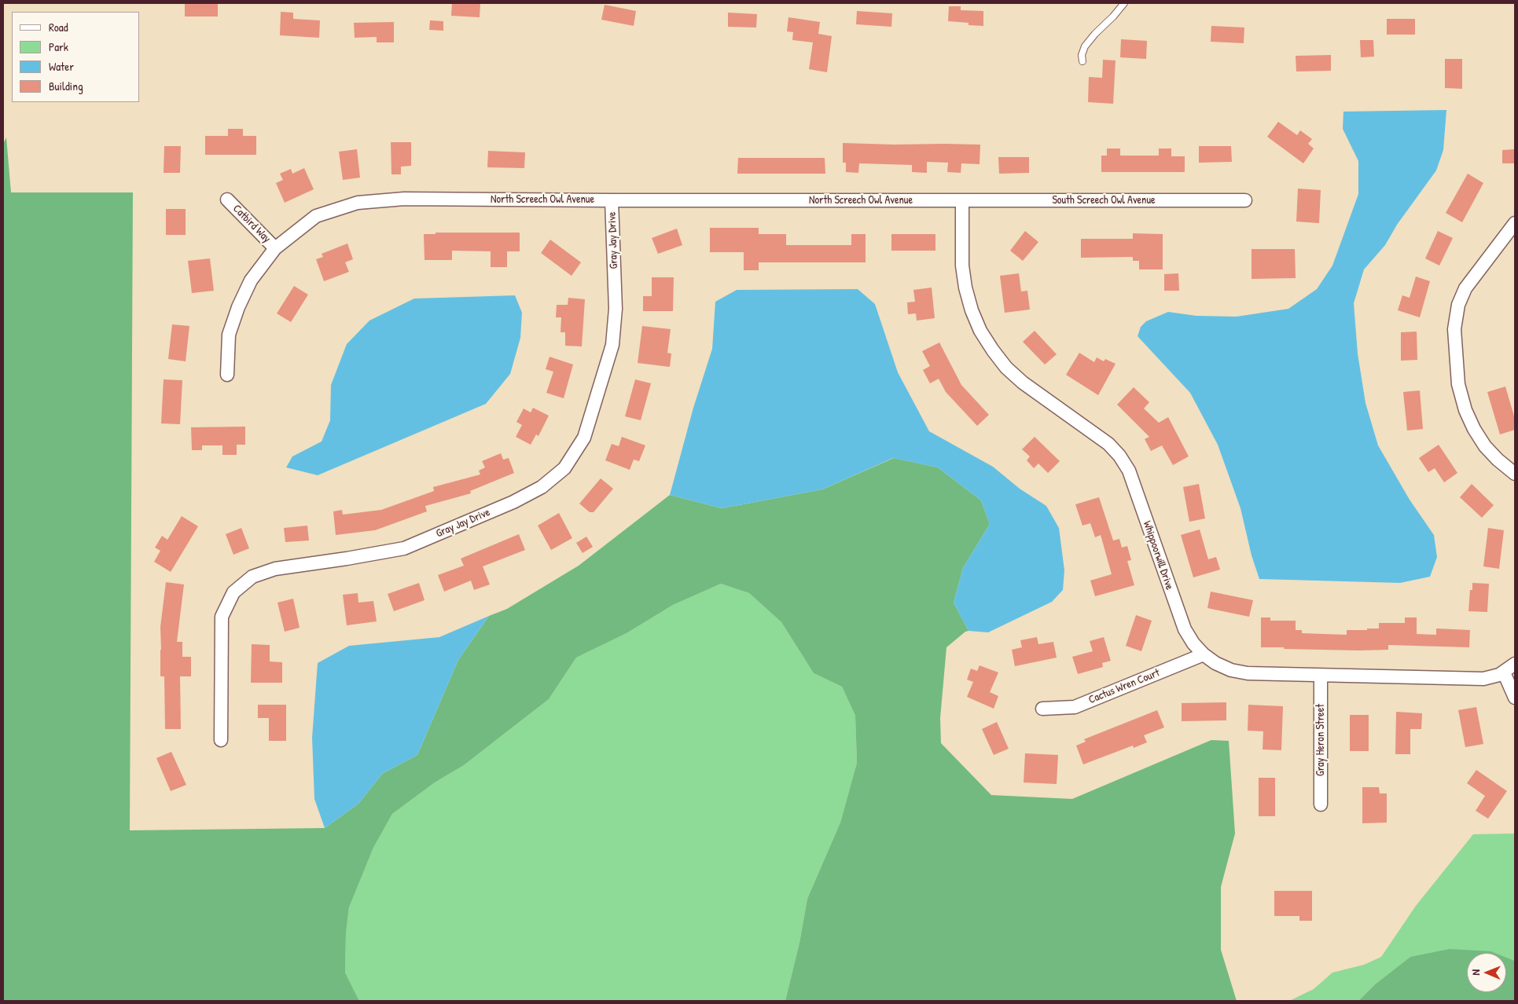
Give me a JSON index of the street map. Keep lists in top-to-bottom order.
{
  "streets": {
    "street": [
      "North Screech Owl Avenue",
      "South Screech Owl Avenue",
      "Catbird Way",
      "Gray Jay Drive",
      "Whippoorwill Drive",
      "Cactus Wren Court",
      "Gray Heron Street"
    ]
  },
  "crossings": [
    ["North Screech Owl Avenue", "South Screech Owl Avenue"],
    ["North Screech Owl Avenue", "Catbird Way"],
    ["North Screech Owl Avenue", "Gray Jay Drive"],
    ["North Screech Owl Avenue", "Whippoorwill Drive"],
    ["South Screech Owl Avenue", "Whippoorwill Drive"],
    ["Whippoorwill Drive", "Cactus Wren Court"],
    ["Whippoorwill Drive", "Gray Heron Street"]
  ],
  "legend": [
    "Road",
    "Park",
    "Water",
    "Building"
  ],
  "north": "left"
}
